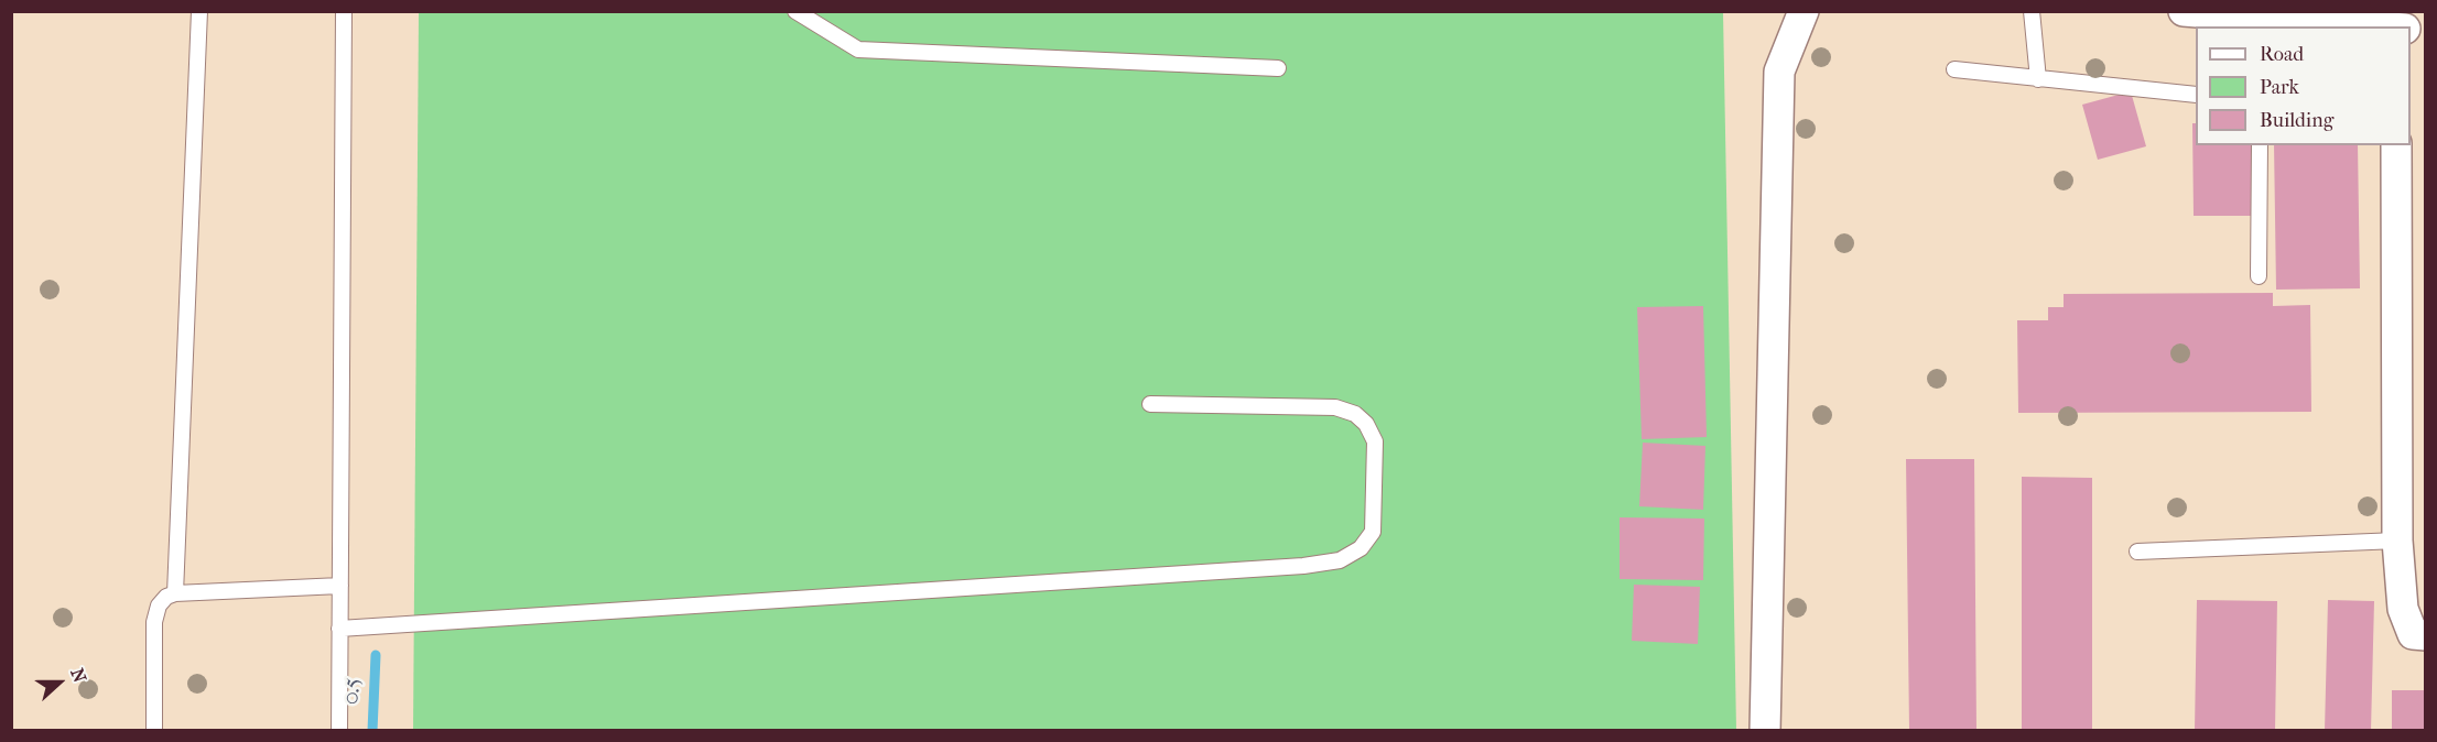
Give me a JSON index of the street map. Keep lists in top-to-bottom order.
{
  "water": ["0.5"],
  "legend": ["Road", "Park", "Building"],
  "north": "right"
}
